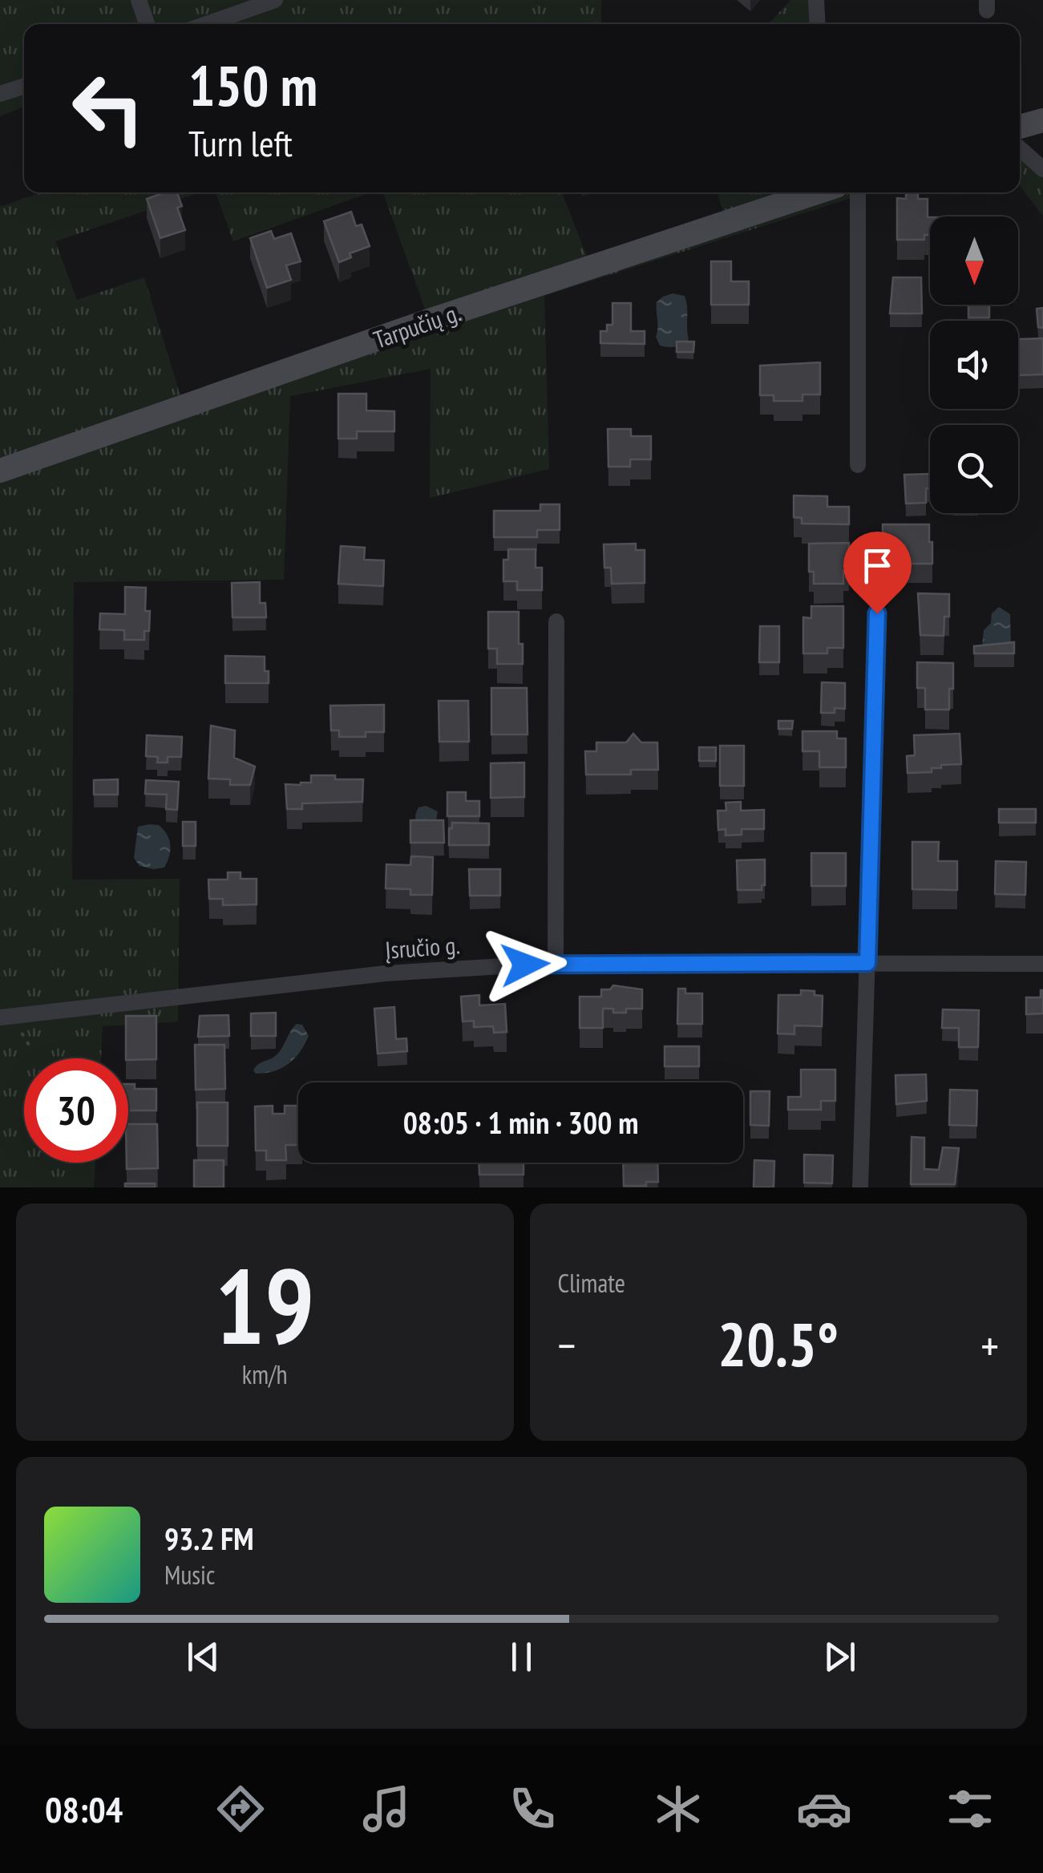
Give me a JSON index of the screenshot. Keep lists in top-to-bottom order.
{
  "streets": {
    "main road": ["Tarpučių g."],
    "street": ["Įsručio g."]
  },
  "north": "bottom",
  "page": {
    "turn": ["150 m", "Turn left"],
    "limit": "30",
    "trip": "08:05 · 1 min · 300 m",
    "tile": [
      ["19", "km/h"],
      "Climate"
    ],
    "heat": ["−", "20.5°", "+"],
    "song": ["93.2 FM", "Music"],
    "tabs": "08:04"
  }
}
